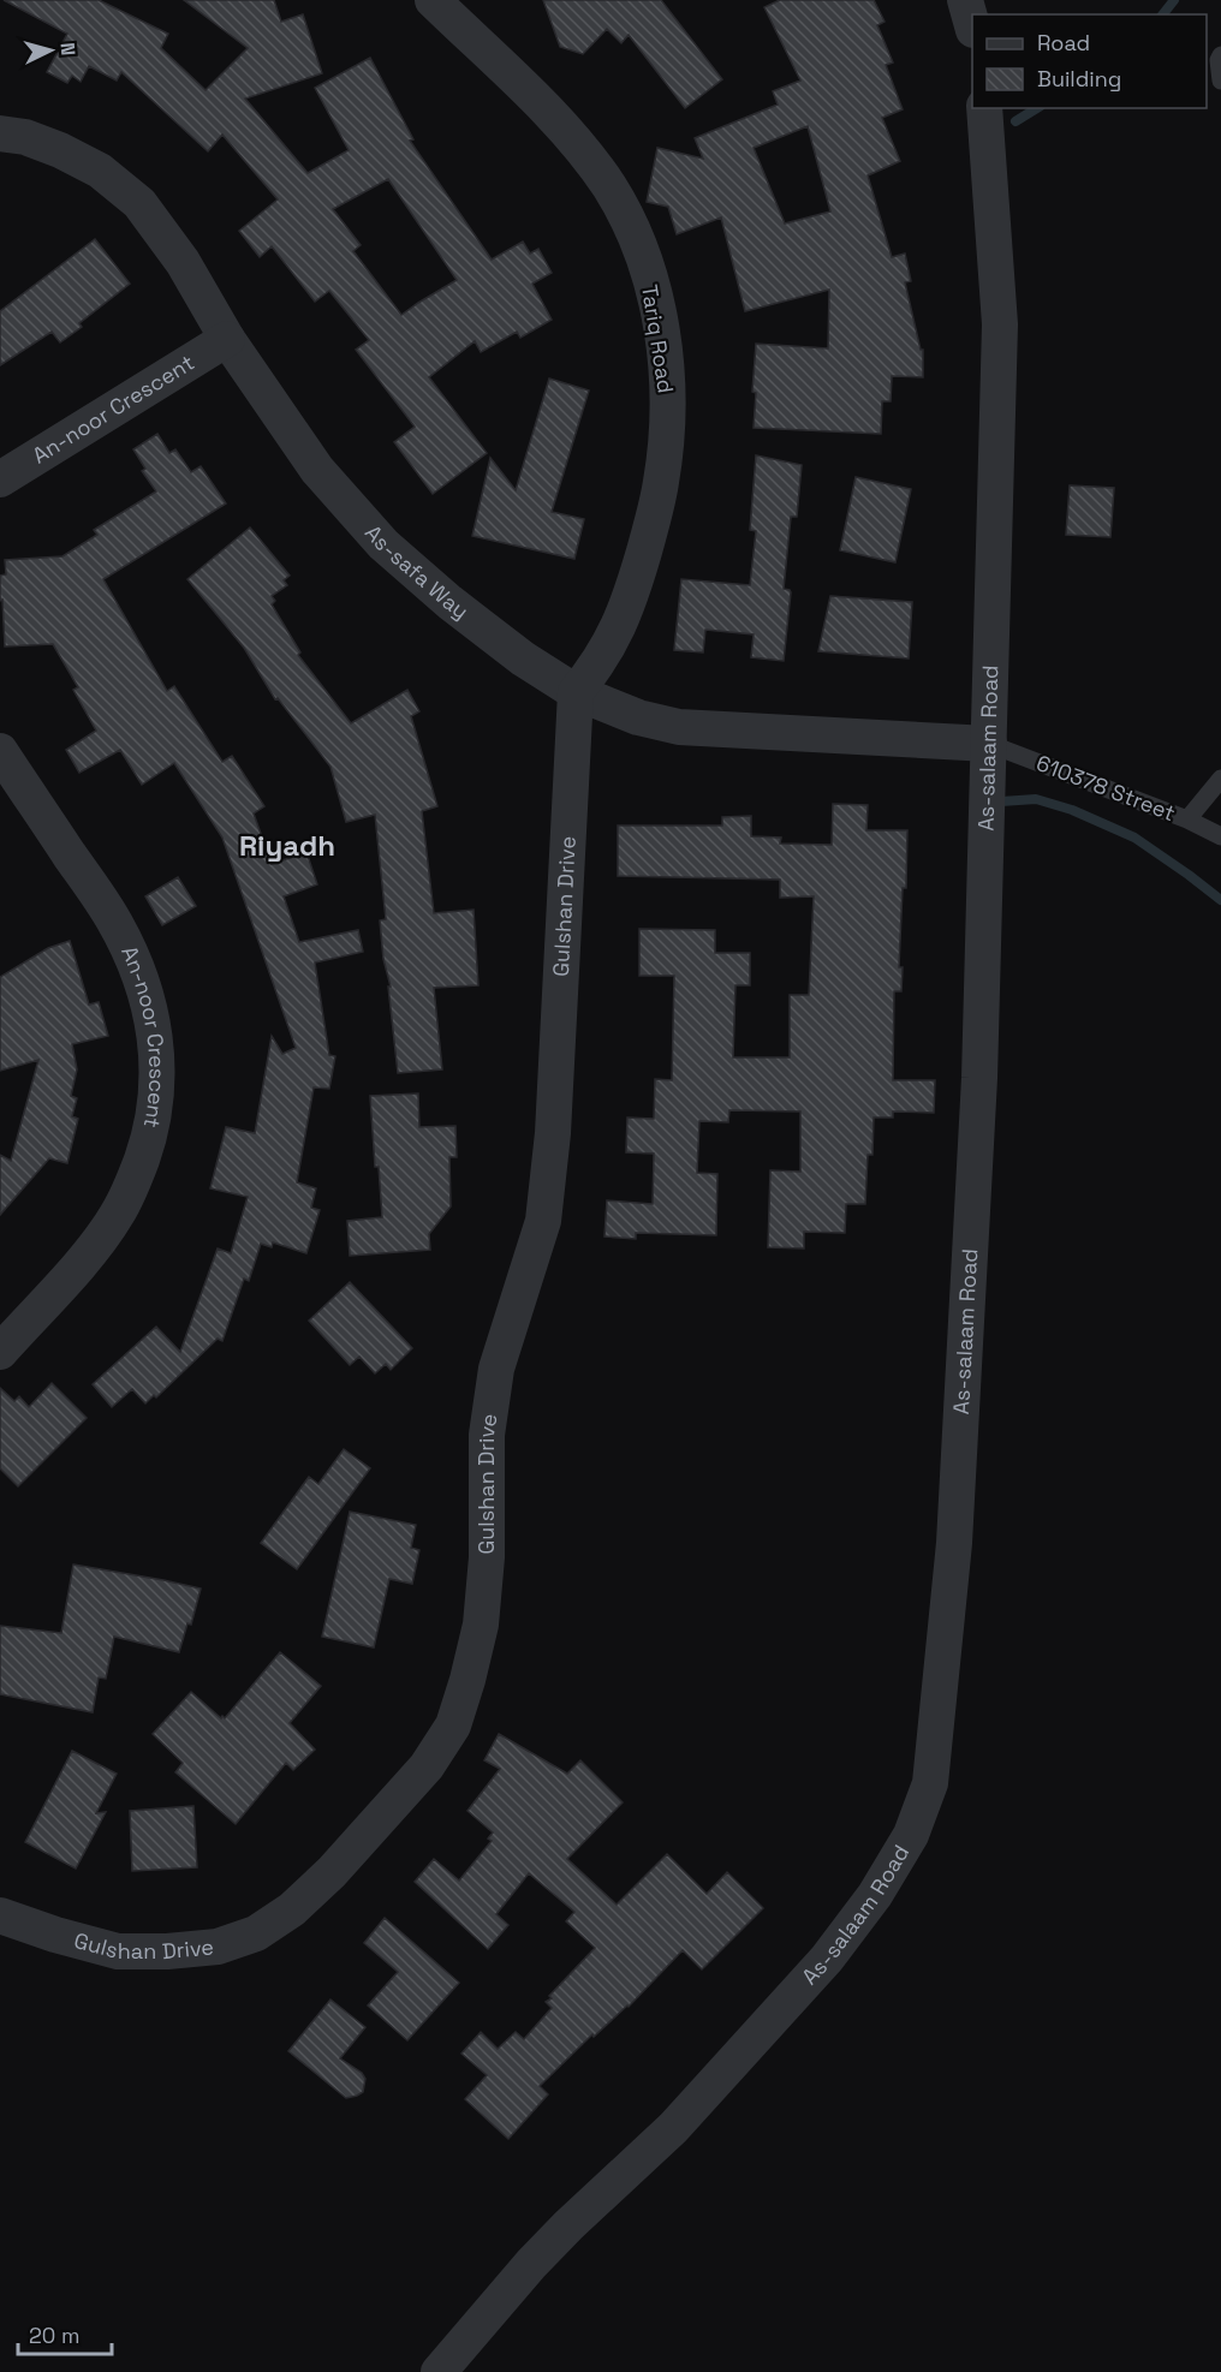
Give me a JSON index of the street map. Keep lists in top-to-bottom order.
{
  "streets": {
    "street": [
      "Tariq Road",
      "An-noor Crescent",
      "As-safa Way",
      "As-salaam Road",
      "Gulshan Drive"
    ],
    "lane": ["610378 Street"]
  },
  "crossings": [
    ["Tariq Road", "As-safa Way"],
    ["Tariq Road", "Gulshan Drive"],
    ["An-noor Crescent", "As-safa Way"],
    ["As-safa Way", "As-salaam Road"],
    ["As-safa Way", "610378 Street"],
    ["As-safa Way", "Gulshan Drive"],
    ["As-salaam Road", "610378 Street"]
  ],
  "districts": ["Riyadh"],
  "legend": ["Road", "Building"],
  "scale_bar": "20 m",
  "north": "right"
}
